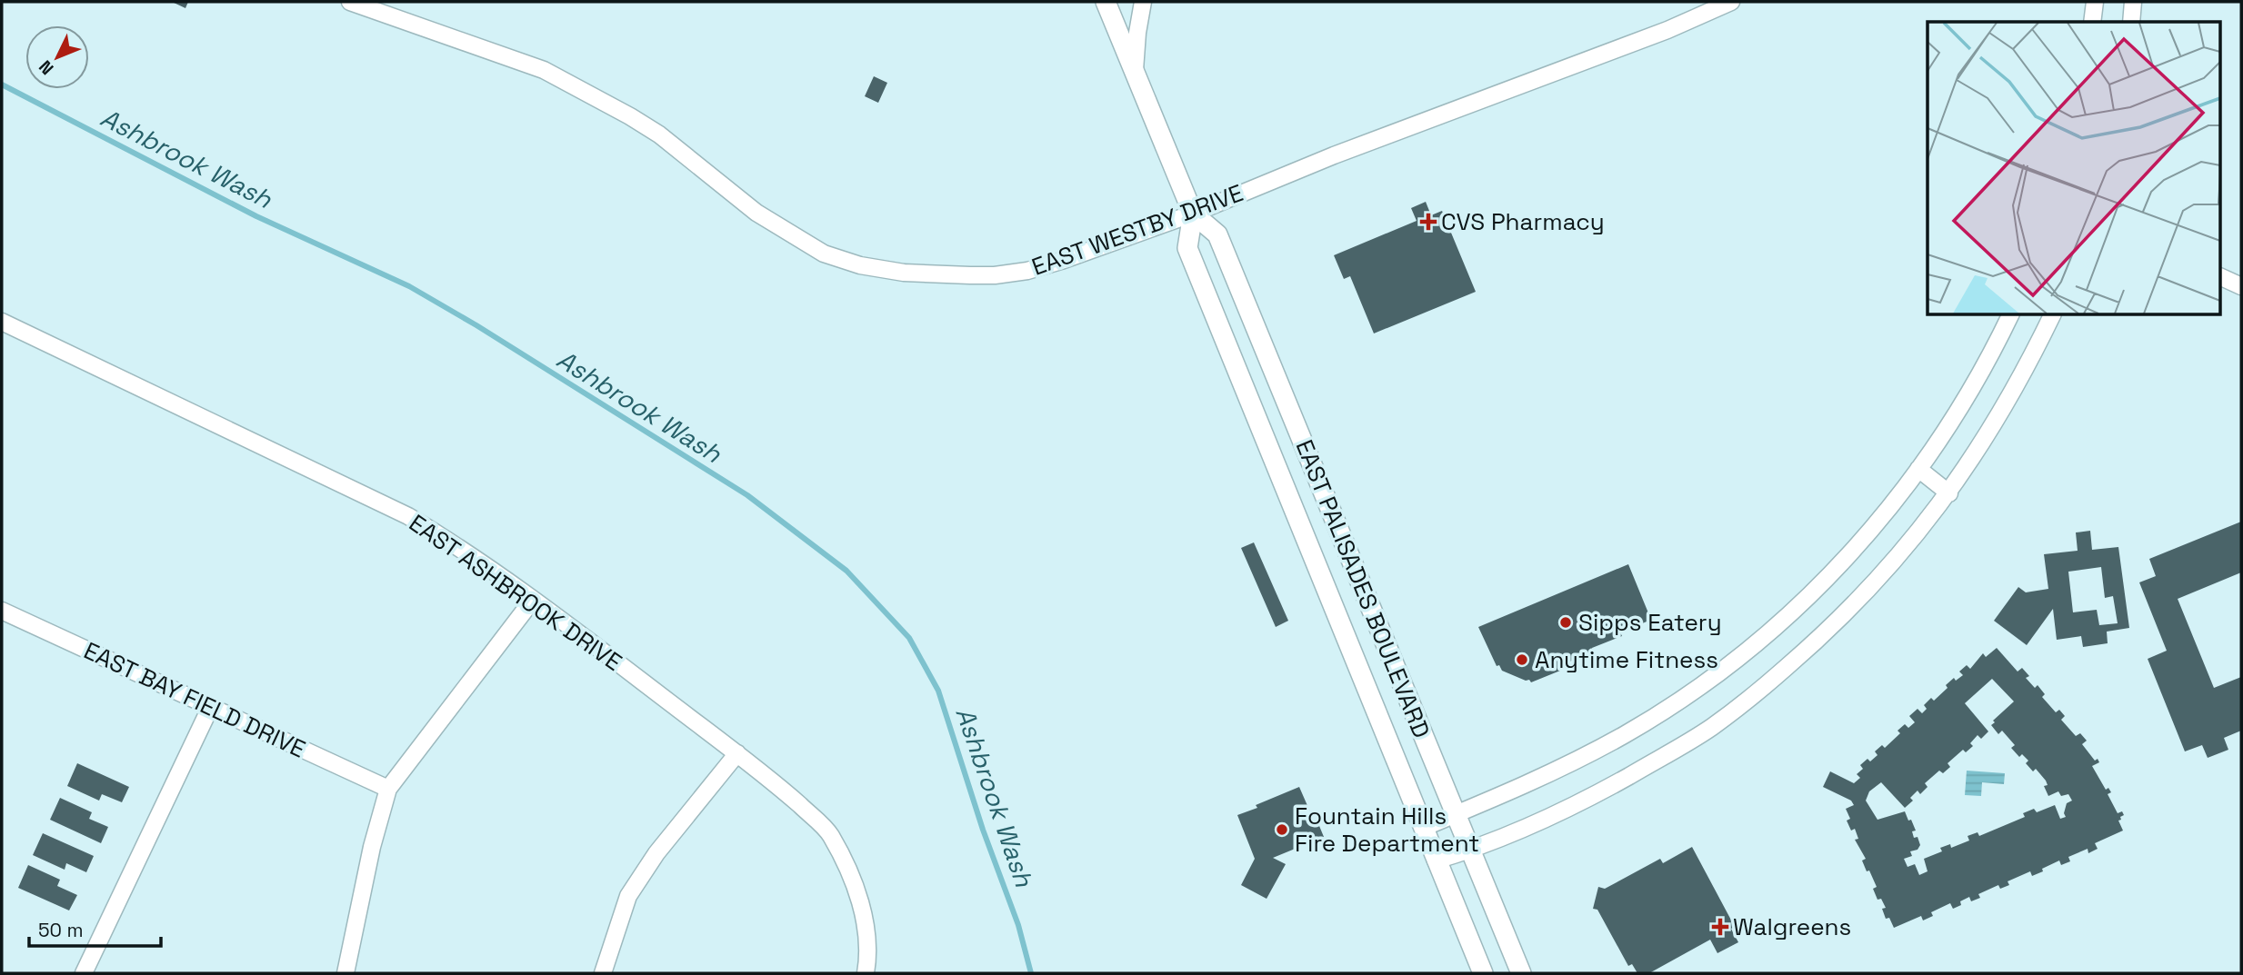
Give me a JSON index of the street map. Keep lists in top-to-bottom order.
{
  "streets": {
    "street": [
      "EAST WESTBY DRIVE",
      "EAST PALISADES BOULEVARD",
      "EAST ASHBROOK DRIVE",
      "EAST BAY FIELD DRIVE"
    ]
  },
  "crossings": [
    ["EAST WESTBY DRIVE", "EAST PALISADES BOULEVARD"]
  ],
  "water": ["Ashbrook Wash"],
  "places": {
    "health": ["CVS Pharmacy", "Walgreens"],
    "other": ["Sipps Eatery", "Anytime Fitness", "Fountain Hills Fire Department"]
  },
  "scale_bar": "50 m",
  "north": "bottom left"
}
